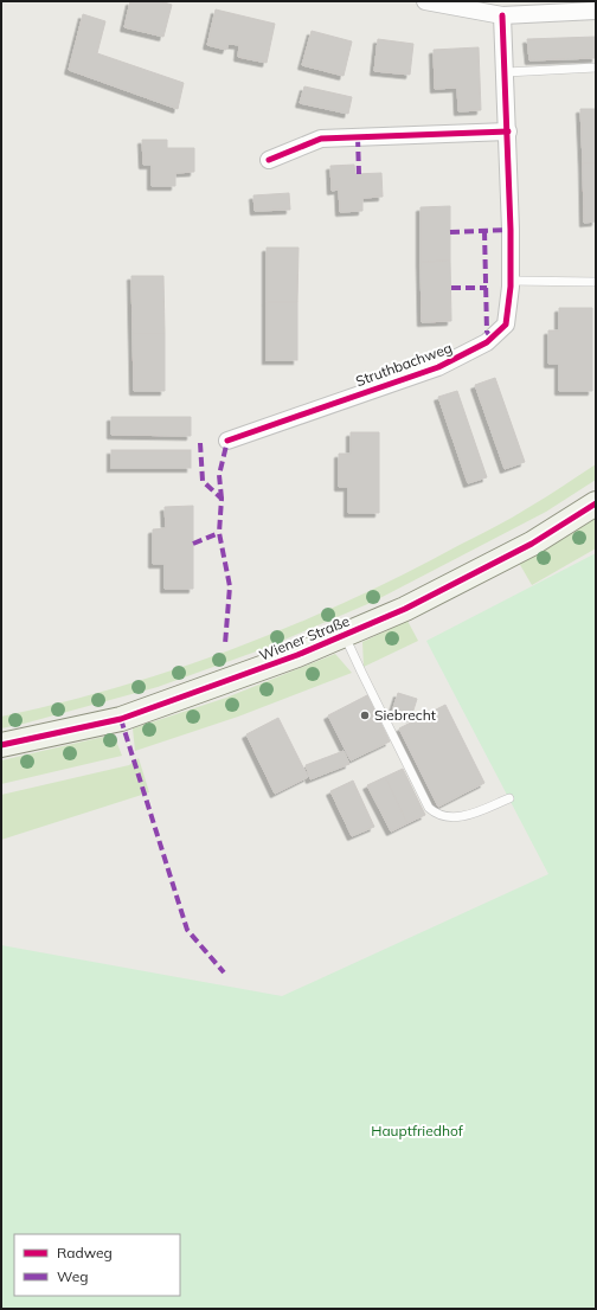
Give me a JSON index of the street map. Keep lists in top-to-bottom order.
{
  "streets": {
    "main road": ["Wiener Straße"],
    "street": ["Struthbachweg"]
  },
  "parks": ["Hauptfriedhof"],
  "places": ["Siebrecht"],
  "legend": ["Radweg", "Weg"]
}
